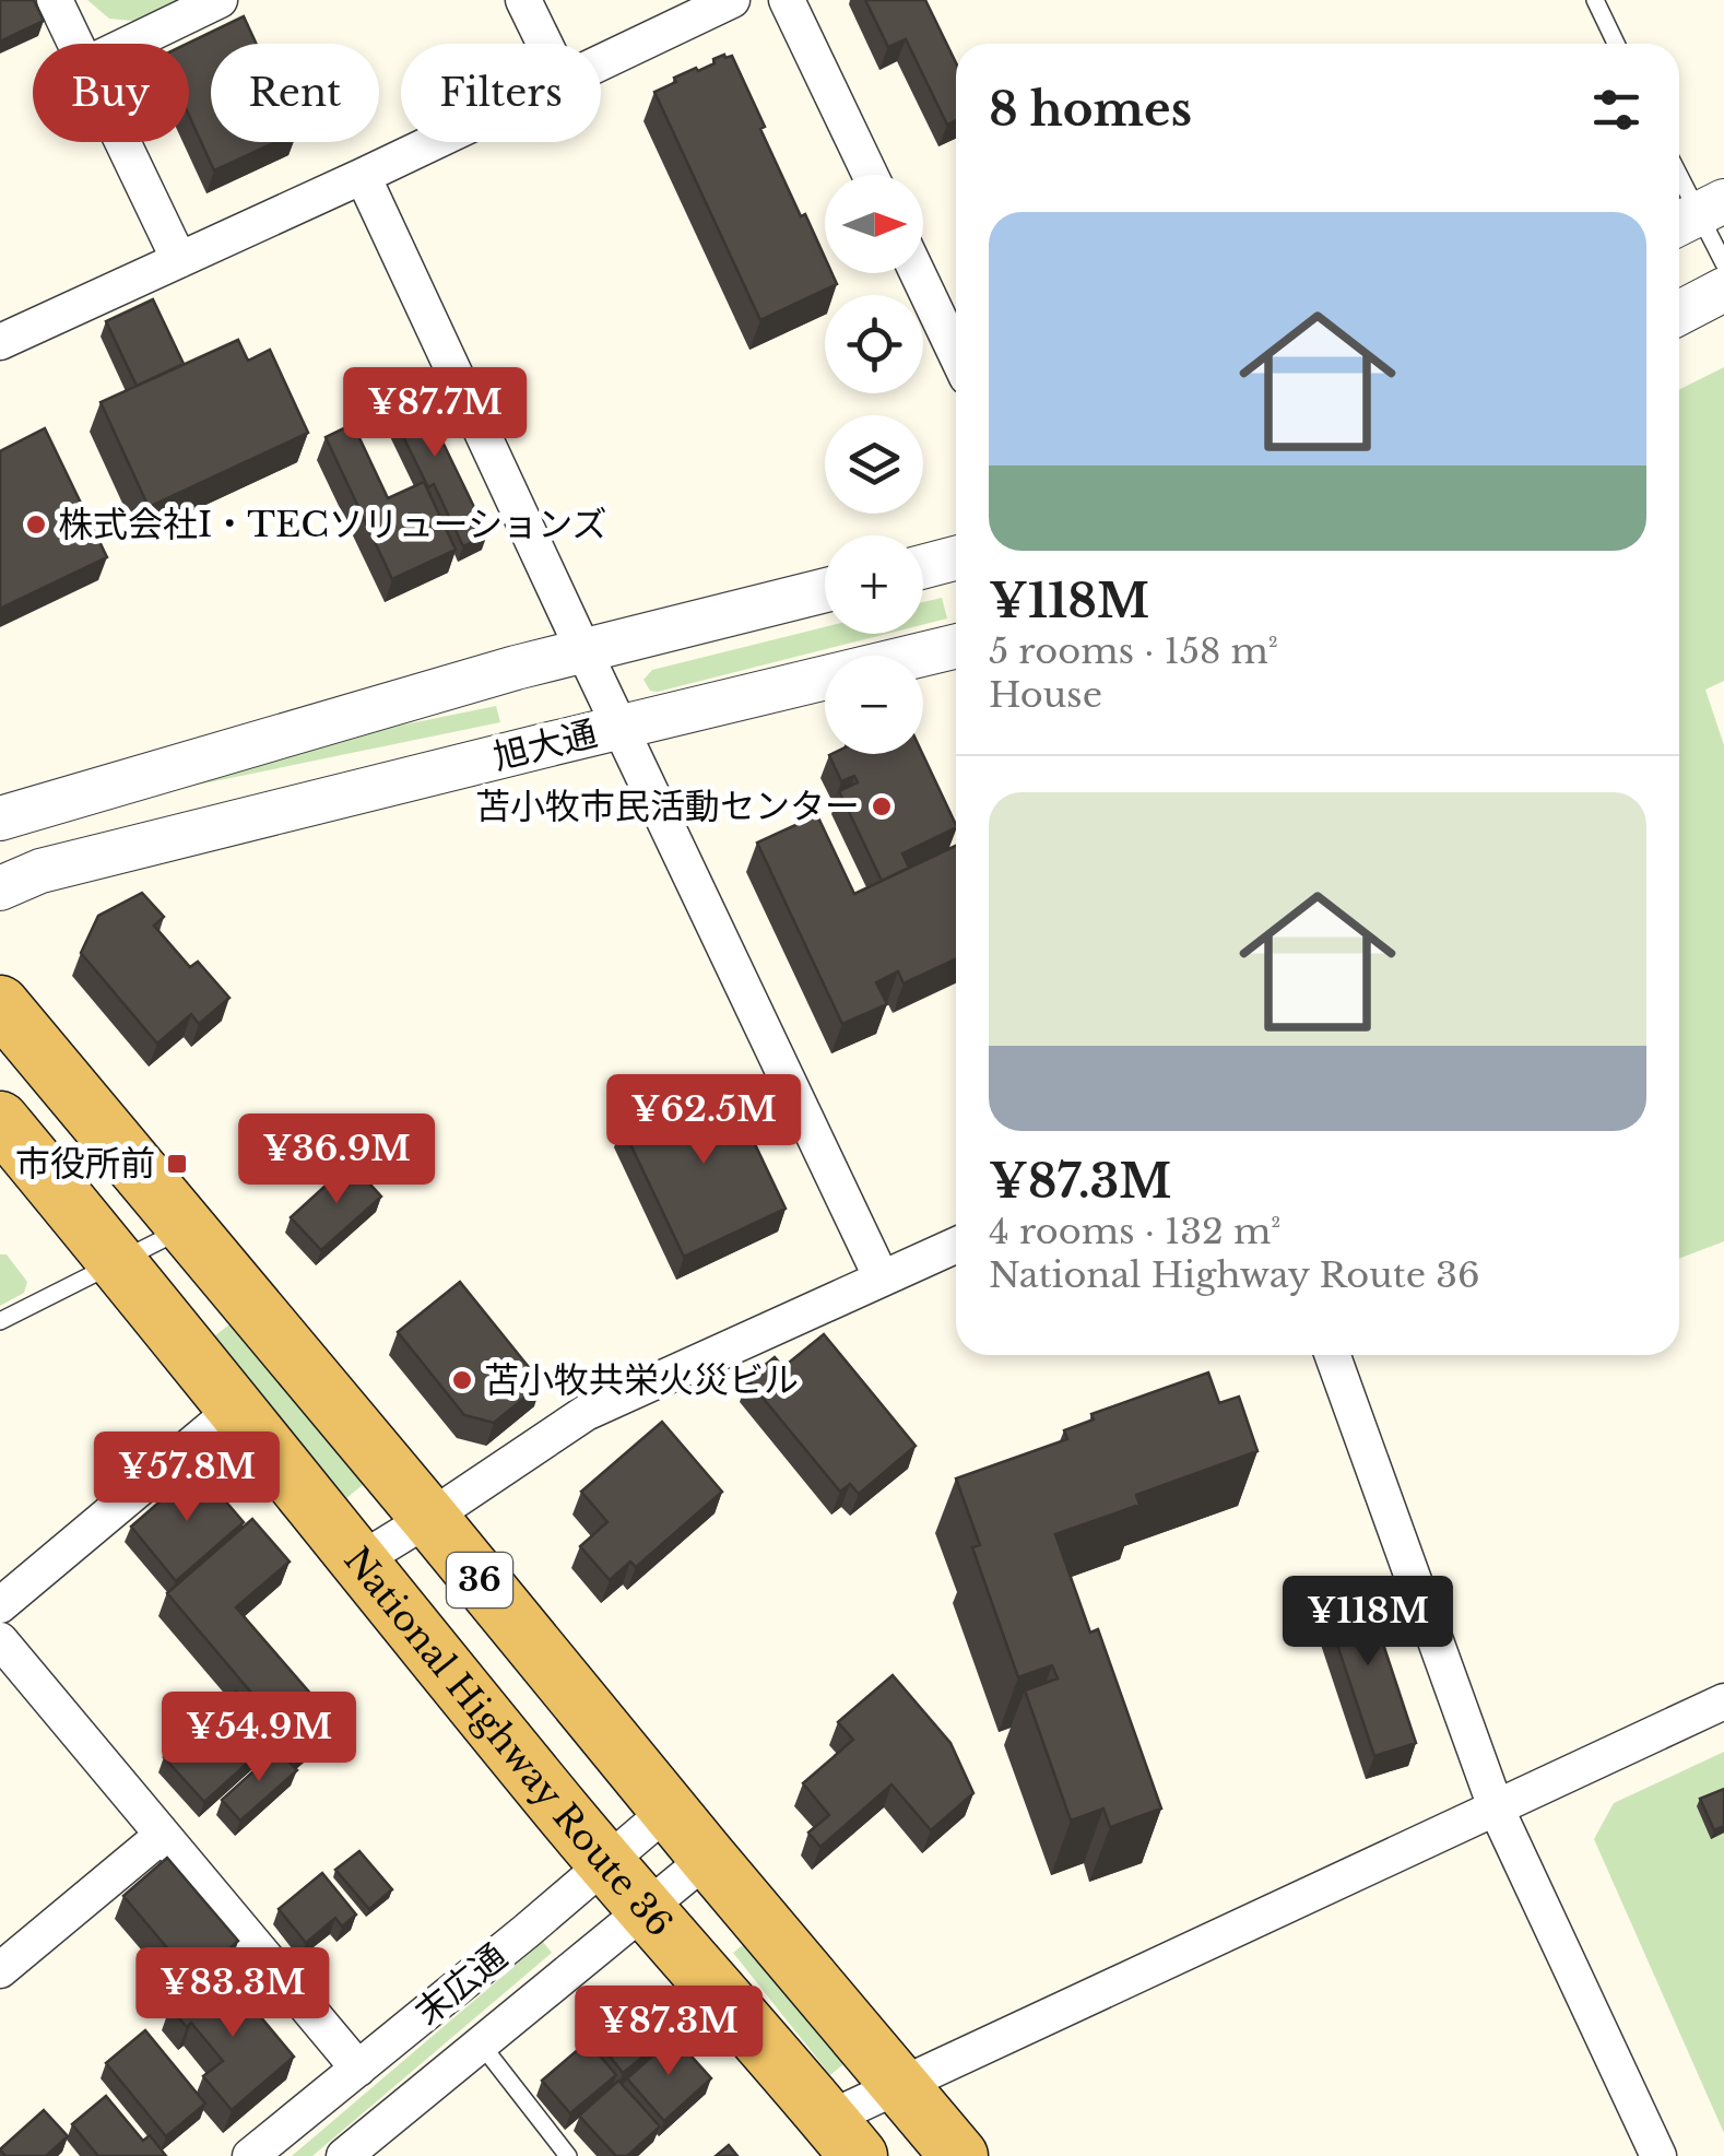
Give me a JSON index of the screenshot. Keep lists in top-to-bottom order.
{
  "streets": {
    "highway": ["36", "National Highway Route 36"],
    "street": ["旭大通", "末広通"]
  },
  "crossings": [
    ["36", "末広通"],
    ["National Highway Route 36", "末広通"]
  ],
  "places": {
    "other": ["株式会社I・TECソリューションズ", "苫小牧市民活動センター", "苫小牧共栄火災ビル"],
    "transit": ["市役所前"]
  },
  "north": "right",
  "page": {
    "chip": ["Buy", "Rent", "Filters"],
    "heading": "8 homes",
    "map_buttons": ["+", "−"],
    "list": [
      {
        "name": "¥118M",
        "note": "5 rooms · 158 m² · House"
      },
      {
        "name": "¥87.3M",
        "note": "4 rooms · 132 m² · National Highway Route 36"
      }
    ],
    "price": [
      "¥87.7M",
      "¥62.5M",
      "¥36.9M",
      "¥57.8M",
      "¥118M",
      "¥54.9M",
      "¥83.3M",
      "¥87.3M"
    ]
  }
}
